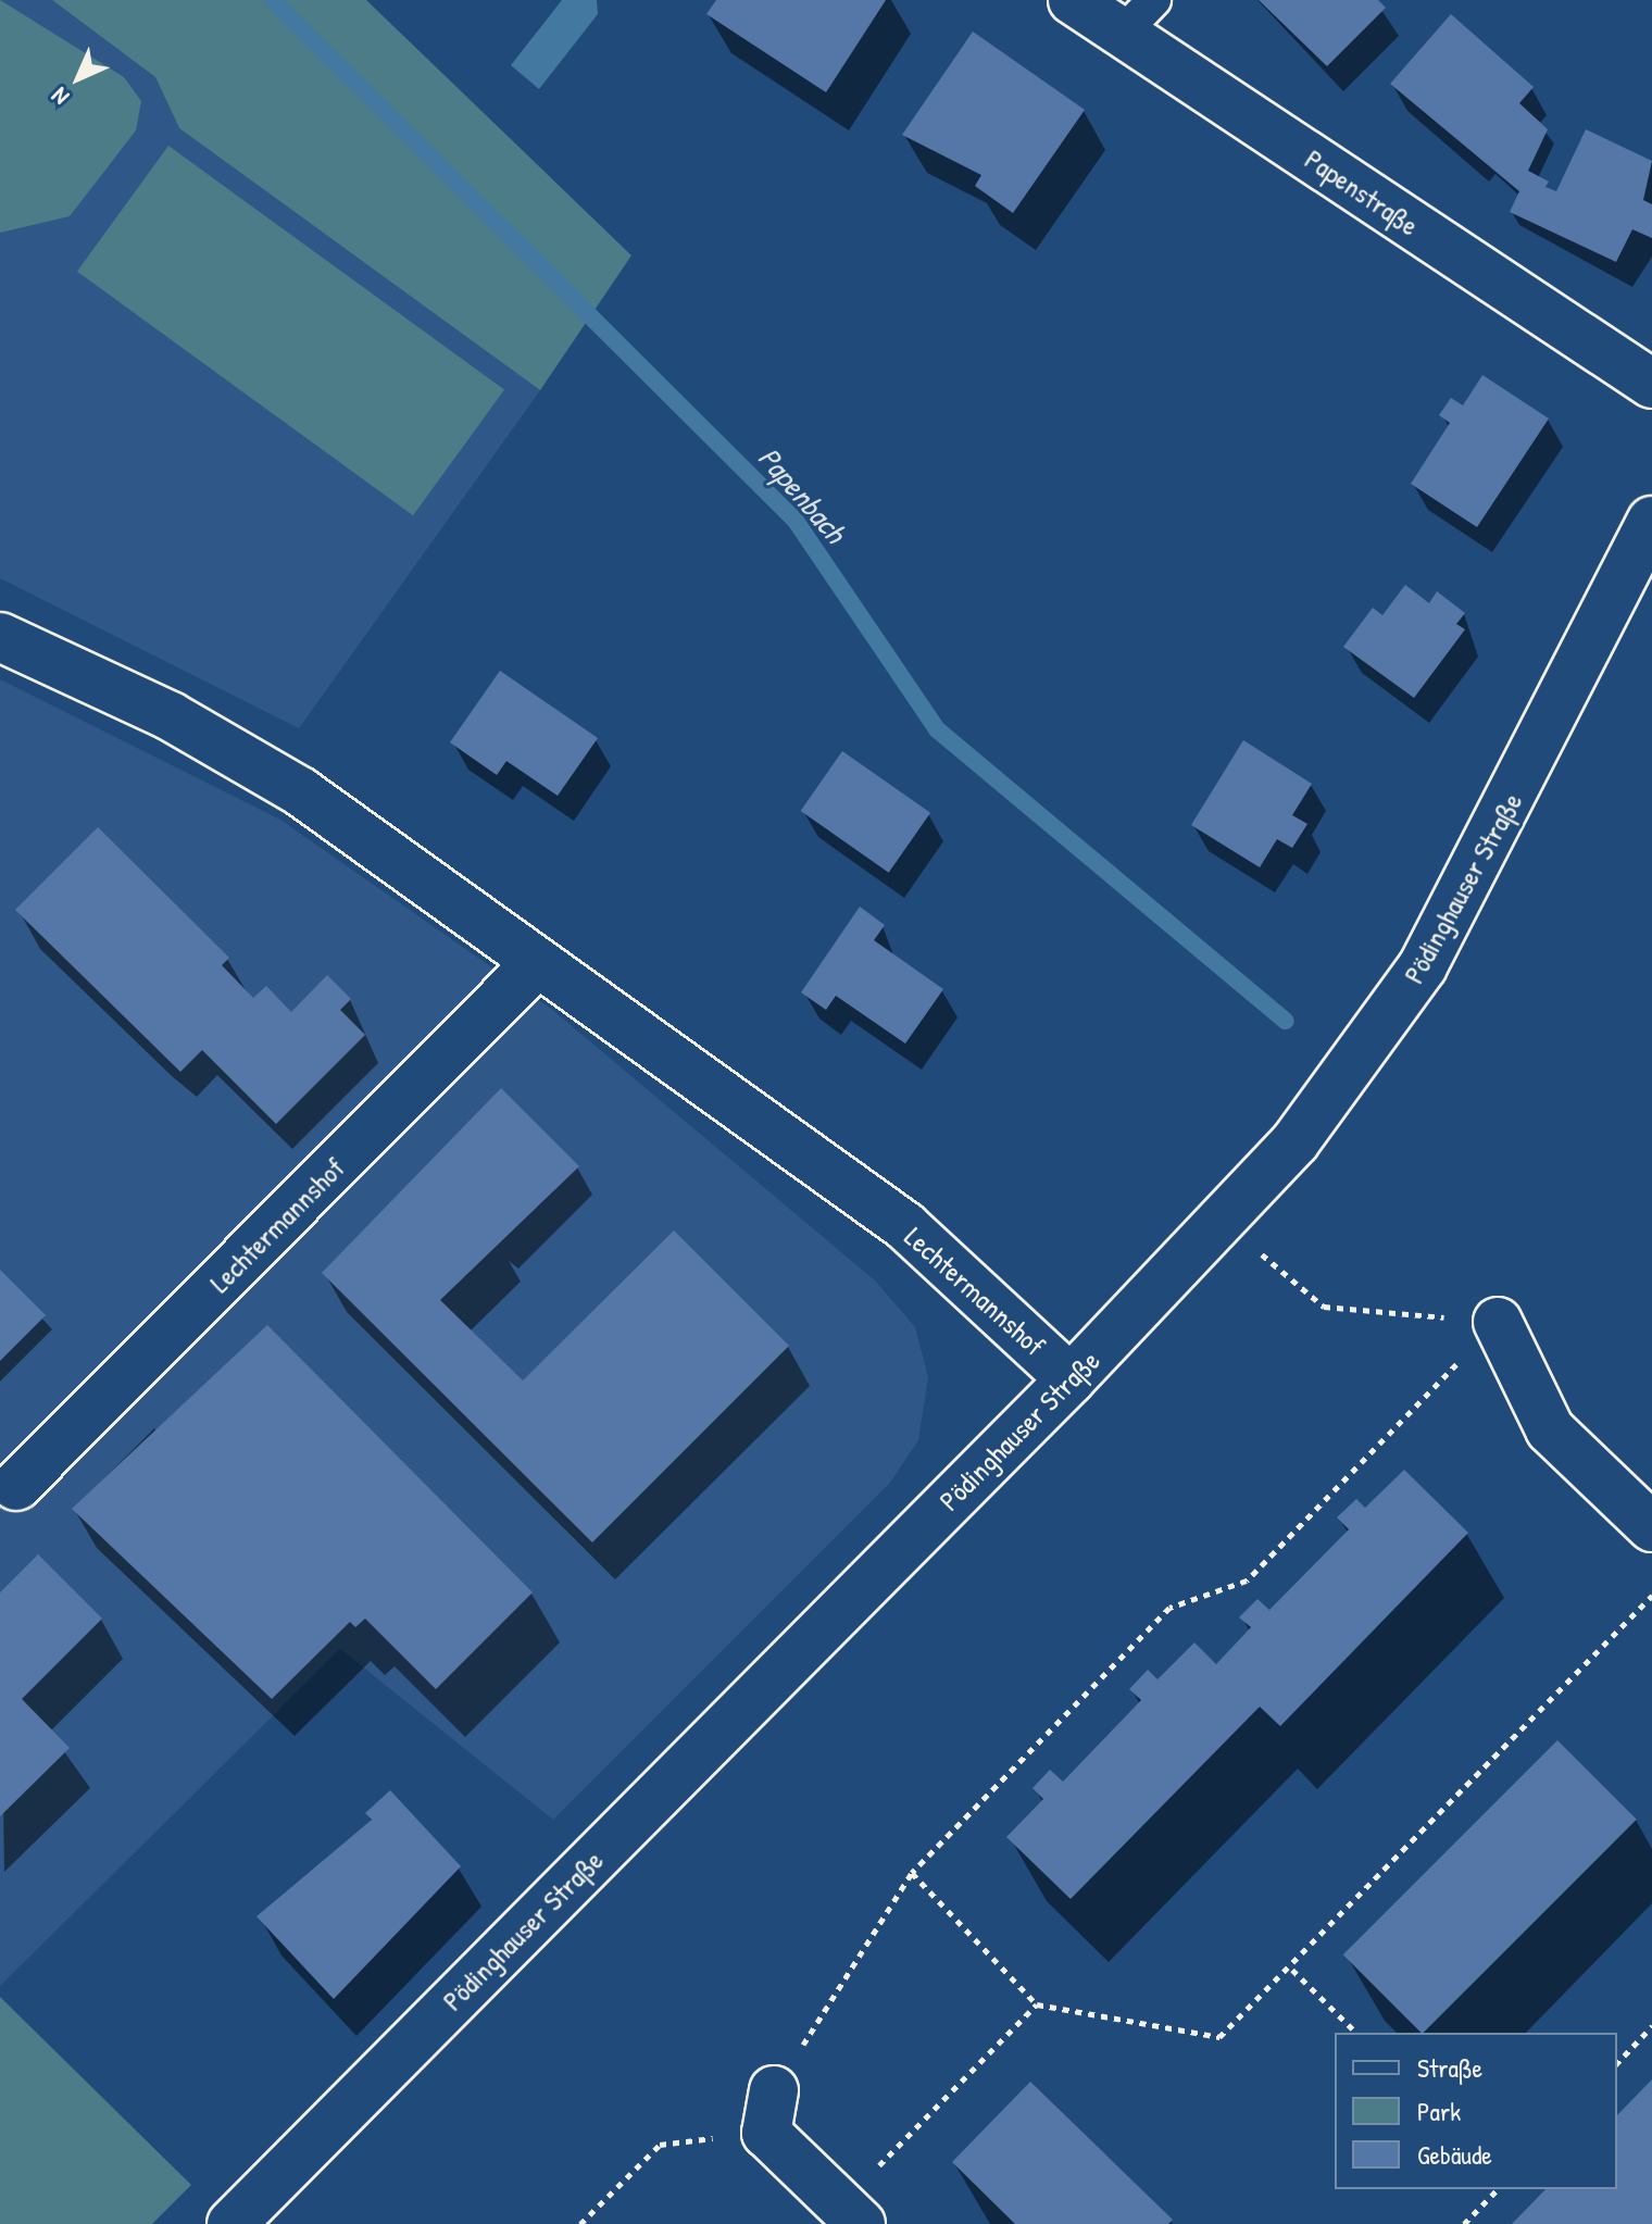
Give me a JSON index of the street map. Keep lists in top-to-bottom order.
{
  "streets": {
    "street": ["Papenstraße", "Pödinghauser Straße", "Lechtermannshof"]
  },
  "crossings": [
    ["Pödinghauser Straße", "Lechtermannshof"]
  ],
  "water": ["Papenbach"],
  "legend": ["Straße", "Park", "Gebäude"],
  "north": "bottom left"
}
